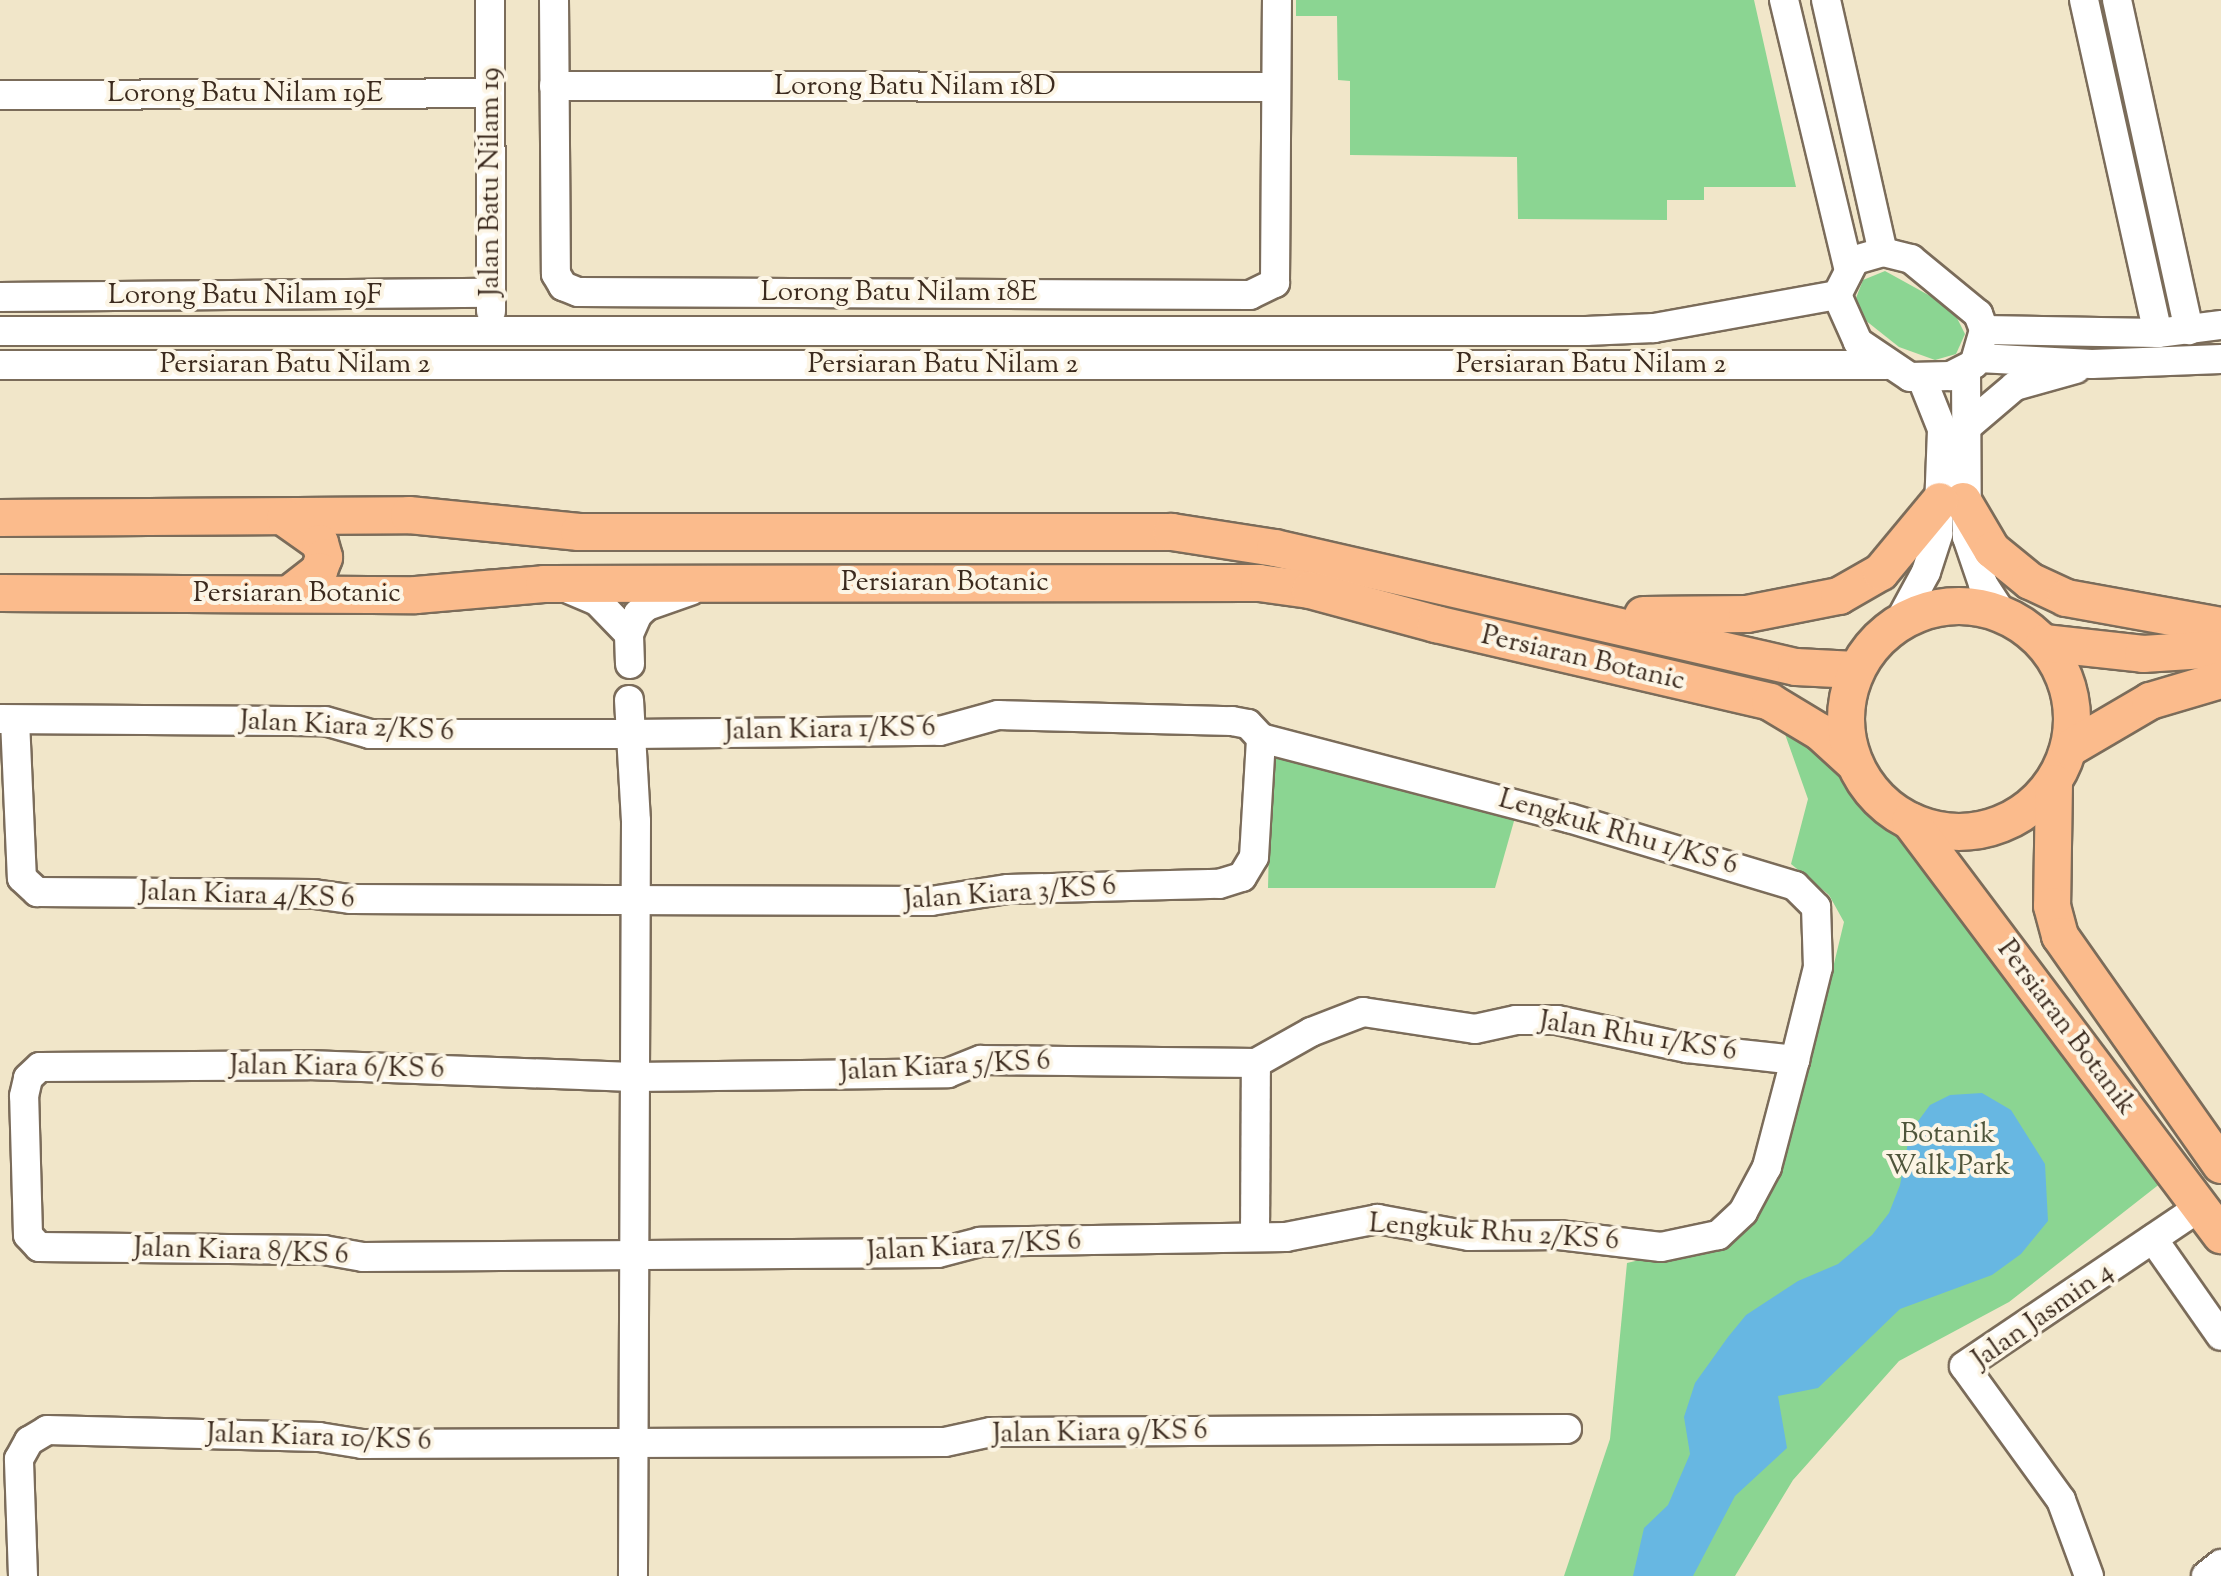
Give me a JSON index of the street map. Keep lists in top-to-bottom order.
{
  "streets": {
    "main road": ["Persiaran Botanic", "Persiaran Botanik"],
    "street": [
      "Lorong Batu Nilam 18D",
      "Lorong Batu Nilam 19E",
      "Jalan Batu Nilam 19",
      "Lorong Batu Nilam 18E",
      "Lorong Batu Nilam 19F",
      "Persiaran Batu Nilam 2",
      "Jalan Kiara 2/KS 6",
      "Jalan Kiara 1/KS 6",
      "Lengkuk Rhu 1/KS 6",
      "Jalan Kiara 3/KS 6",
      "Jalan Kiara 4/KS 6",
      "Jalan Rhu 1/KS 6",
      "Jalan Kiara 5/KS 6",
      "Jalan Kiara 6/KS 6",
      "Lengkuk Rhu 2/KS 6",
      "Jalan Kiara 7/KS 6",
      "Jalan Kiara 8/KS 6",
      "Jalan Jasmin 4",
      "Jalan Kiara 9/KS 6",
      "Jalan Kiara 10/KS 6"
    ]
  },
  "crossings": [
    ["Lorong Batu Nilam 18D", "Lorong Batu Nilam 18E"],
    ["Lorong Batu Nilam 19E", "Jalan Batu Nilam 19"],
    ["Jalan Batu Nilam 19", "Lorong Batu Nilam 19F"],
    ["Jalan Batu Nilam 19", "Persiaran Batu Nilam 2"],
    ["Persiaran Botanic", "Persiaran Botanik"],
    ["Jalan Kiara 2/KS 6", "Jalan Kiara 1/KS 6"],
    ["Jalan Kiara 2/KS 6", "Jalan Kiara 4/KS 6"],
    ["Jalan Kiara 1/KS 6", "Lengkuk Rhu 1/KS 6"],
    ["Jalan Kiara 1/KS 6", "Jalan Kiara 3/KS 6"],
    ["Lengkuk Rhu 1/KS 6", "Jalan Kiara 3/KS 6"],
    ["Lengkuk Rhu 1/KS 6", "Jalan Rhu 1/KS 6"],
    ["Lengkuk Rhu 1/KS 6", "Lengkuk Rhu 2/KS 6"],
    ["Jalan Kiara 3/KS 6", "Jalan Kiara 4/KS 6"],
    ["Persiaran Botanik", "Jalan Jasmin 4"],
    ["Jalan Rhu 1/KS 6", "Jalan Kiara 5/KS 6"],
    ["Jalan Rhu 1/KS 6", "Lengkuk Rhu 2/KS 6"],
    ["Jalan Kiara 5/KS 6", "Jalan Kiara 6/KS 6"],
    ["Jalan Kiara 6/KS 6", "Jalan Kiara 8/KS 6"],
    ["Lengkuk Rhu 2/KS 6", "Jalan Kiara 7/KS 6"],
    ["Jalan Kiara 7/KS 6", "Jalan Kiara 8/KS 6"],
    ["Jalan Kiara 9/KS 6", "Jalan Kiara 10/KS 6"]
  ],
  "parks": ["Botanik Walk Park"]
}
